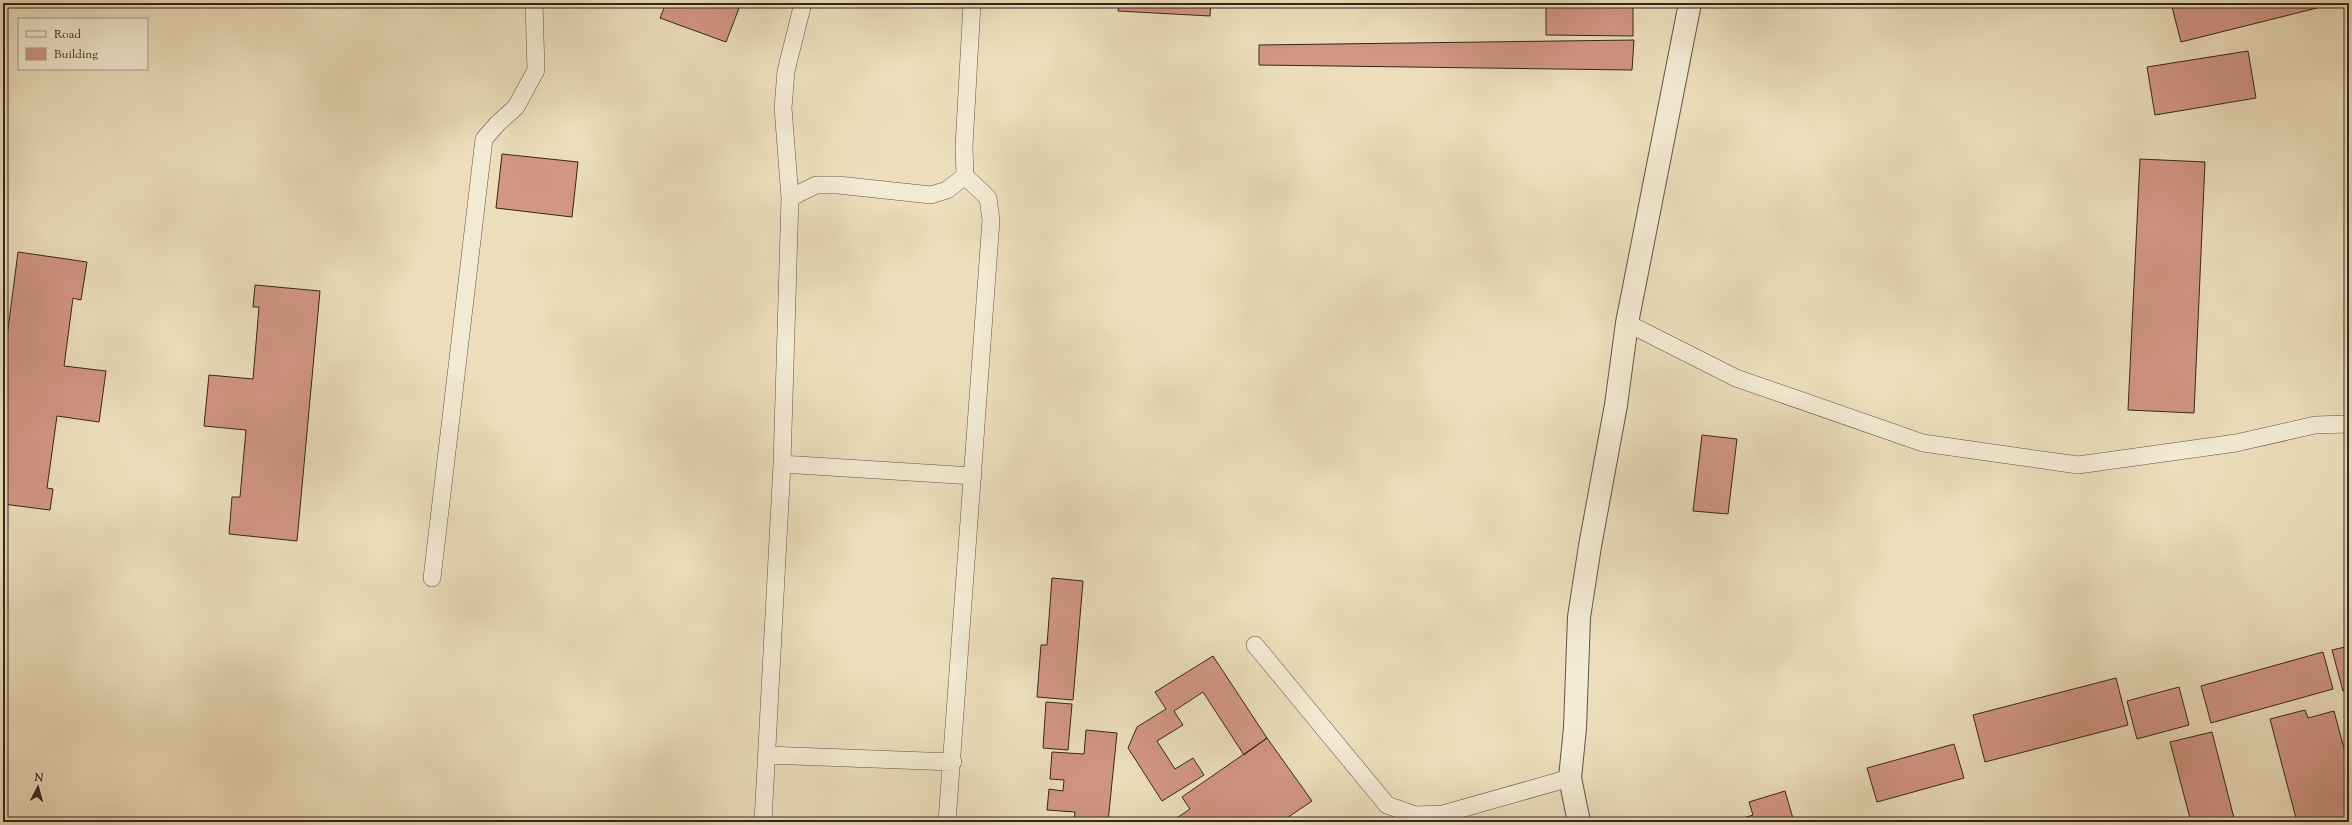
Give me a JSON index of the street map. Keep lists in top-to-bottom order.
{
  "legend": ["Road", "Building"],
  "north": "top"
}
